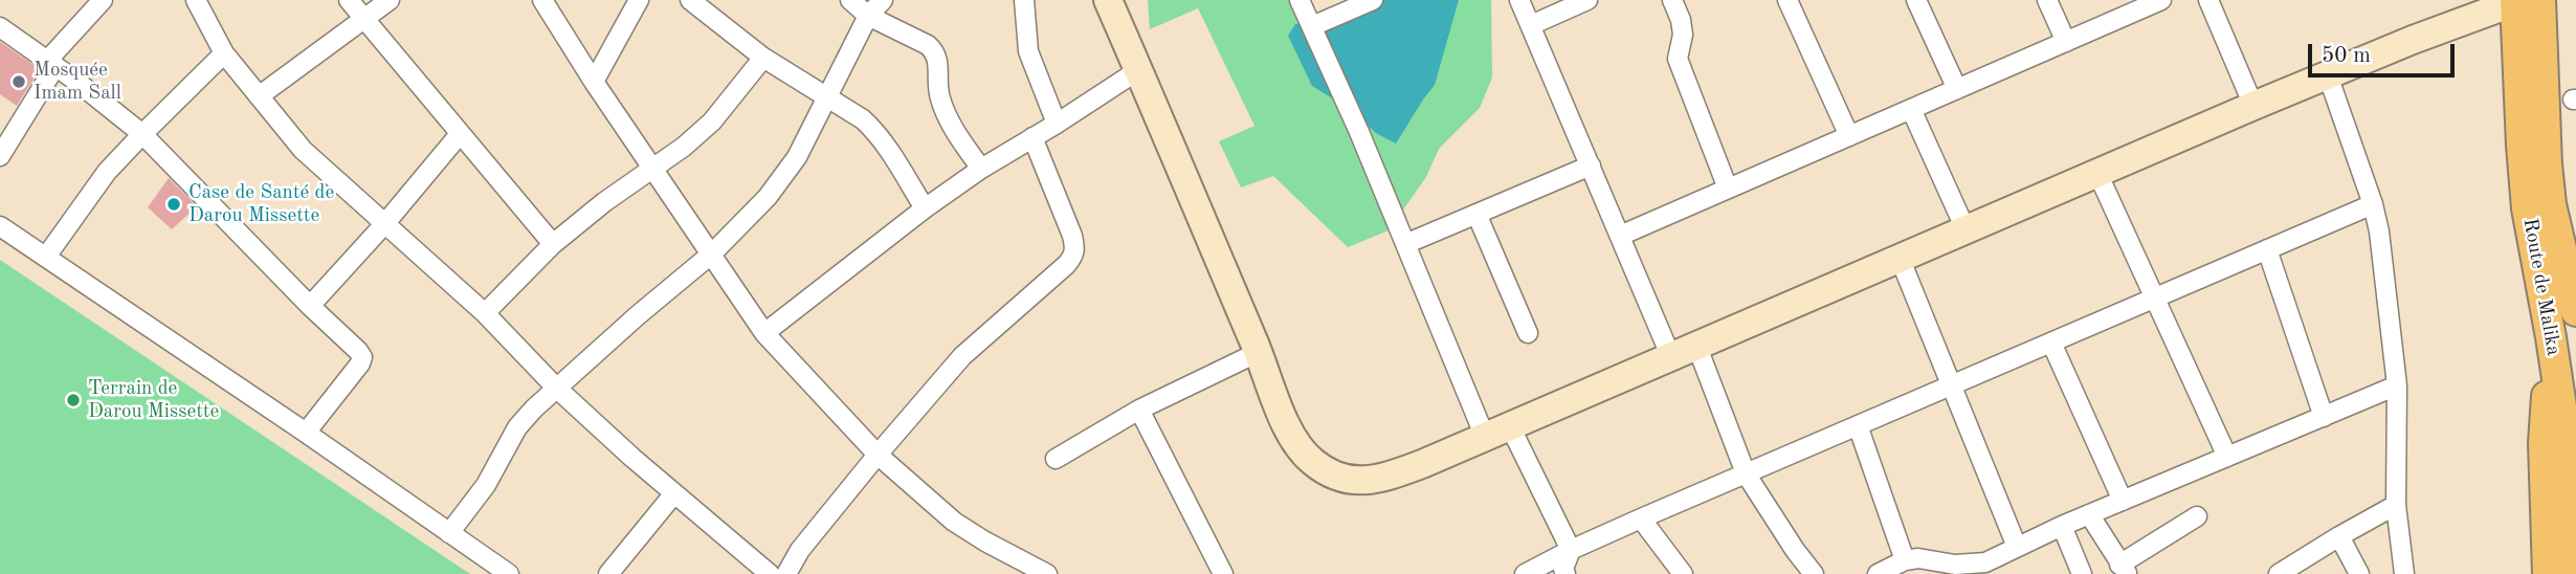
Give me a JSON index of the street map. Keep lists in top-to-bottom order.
{
  "streets": {
    "main road": ["Route de Malika"]
  },
  "places": ["Mosquée Imam Sall", "Case de Santé de Darou Missette", "Terrain de Darou Missette"],
  "scale_bar": "50 m"
}
